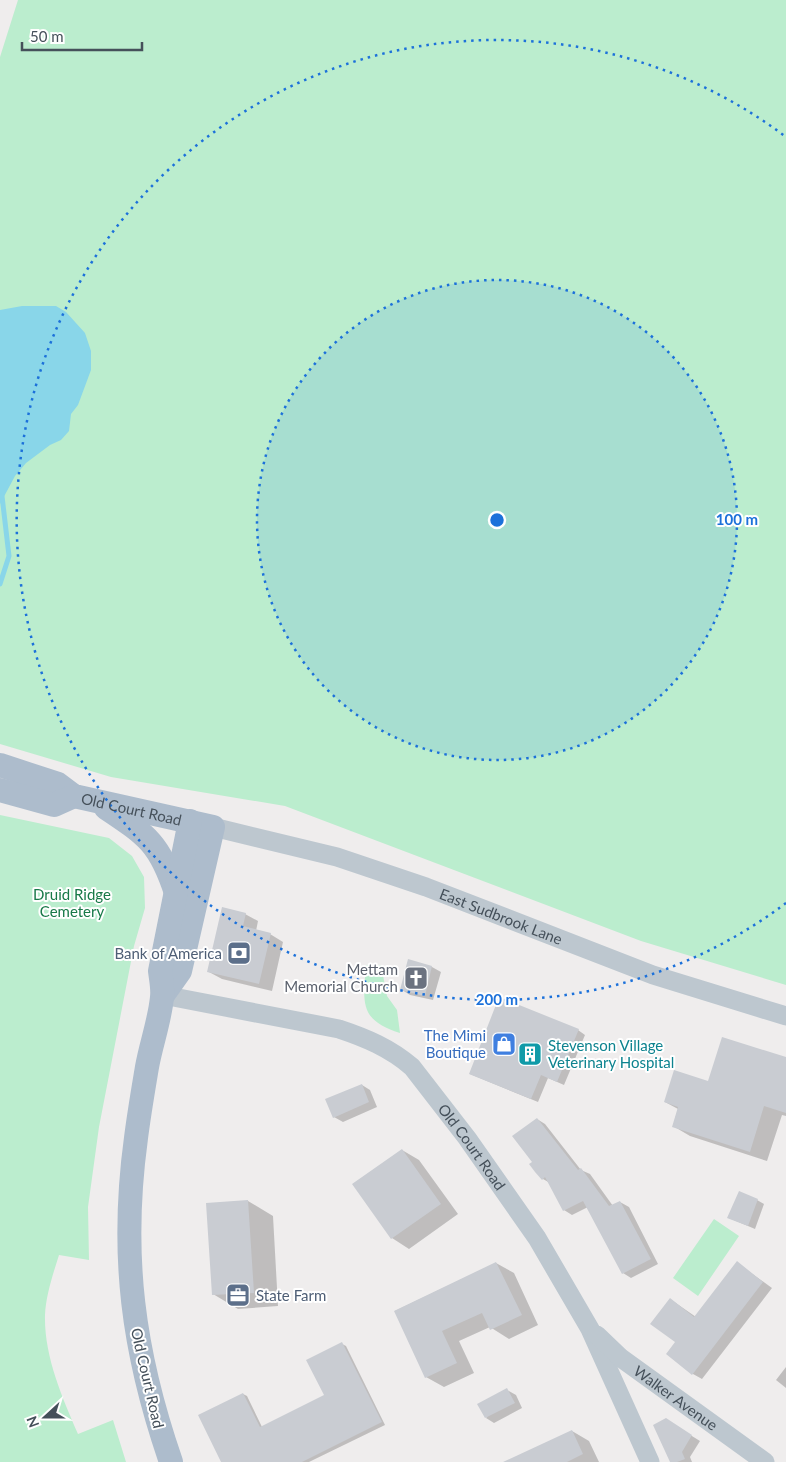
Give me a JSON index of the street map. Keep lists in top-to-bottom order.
{
  "streets": {
    "main road": ["Old Court Road"],
    "street": ["East Sudbrook Lane", "Walker Avenue"]
  },
  "crossings": [
    ["Old Court Road", "East Sudbrook Lane"],
    ["Old Court Road", "Walker Avenue"]
  ],
  "parks": ["Druid Ridge Cemetery"],
  "places": {
    "bank": ["Bank of America"],
    "church": ["Mettam Memorial Church"],
    "shop": ["The Mimi Boutique"],
    "building": ["Stevenson Village Veterinary Hospital"],
    "office": ["State Farm"]
  },
  "scale_bar": "50 m",
  "north": "left",
  "rings": ["100 m", "200 m"]
}
